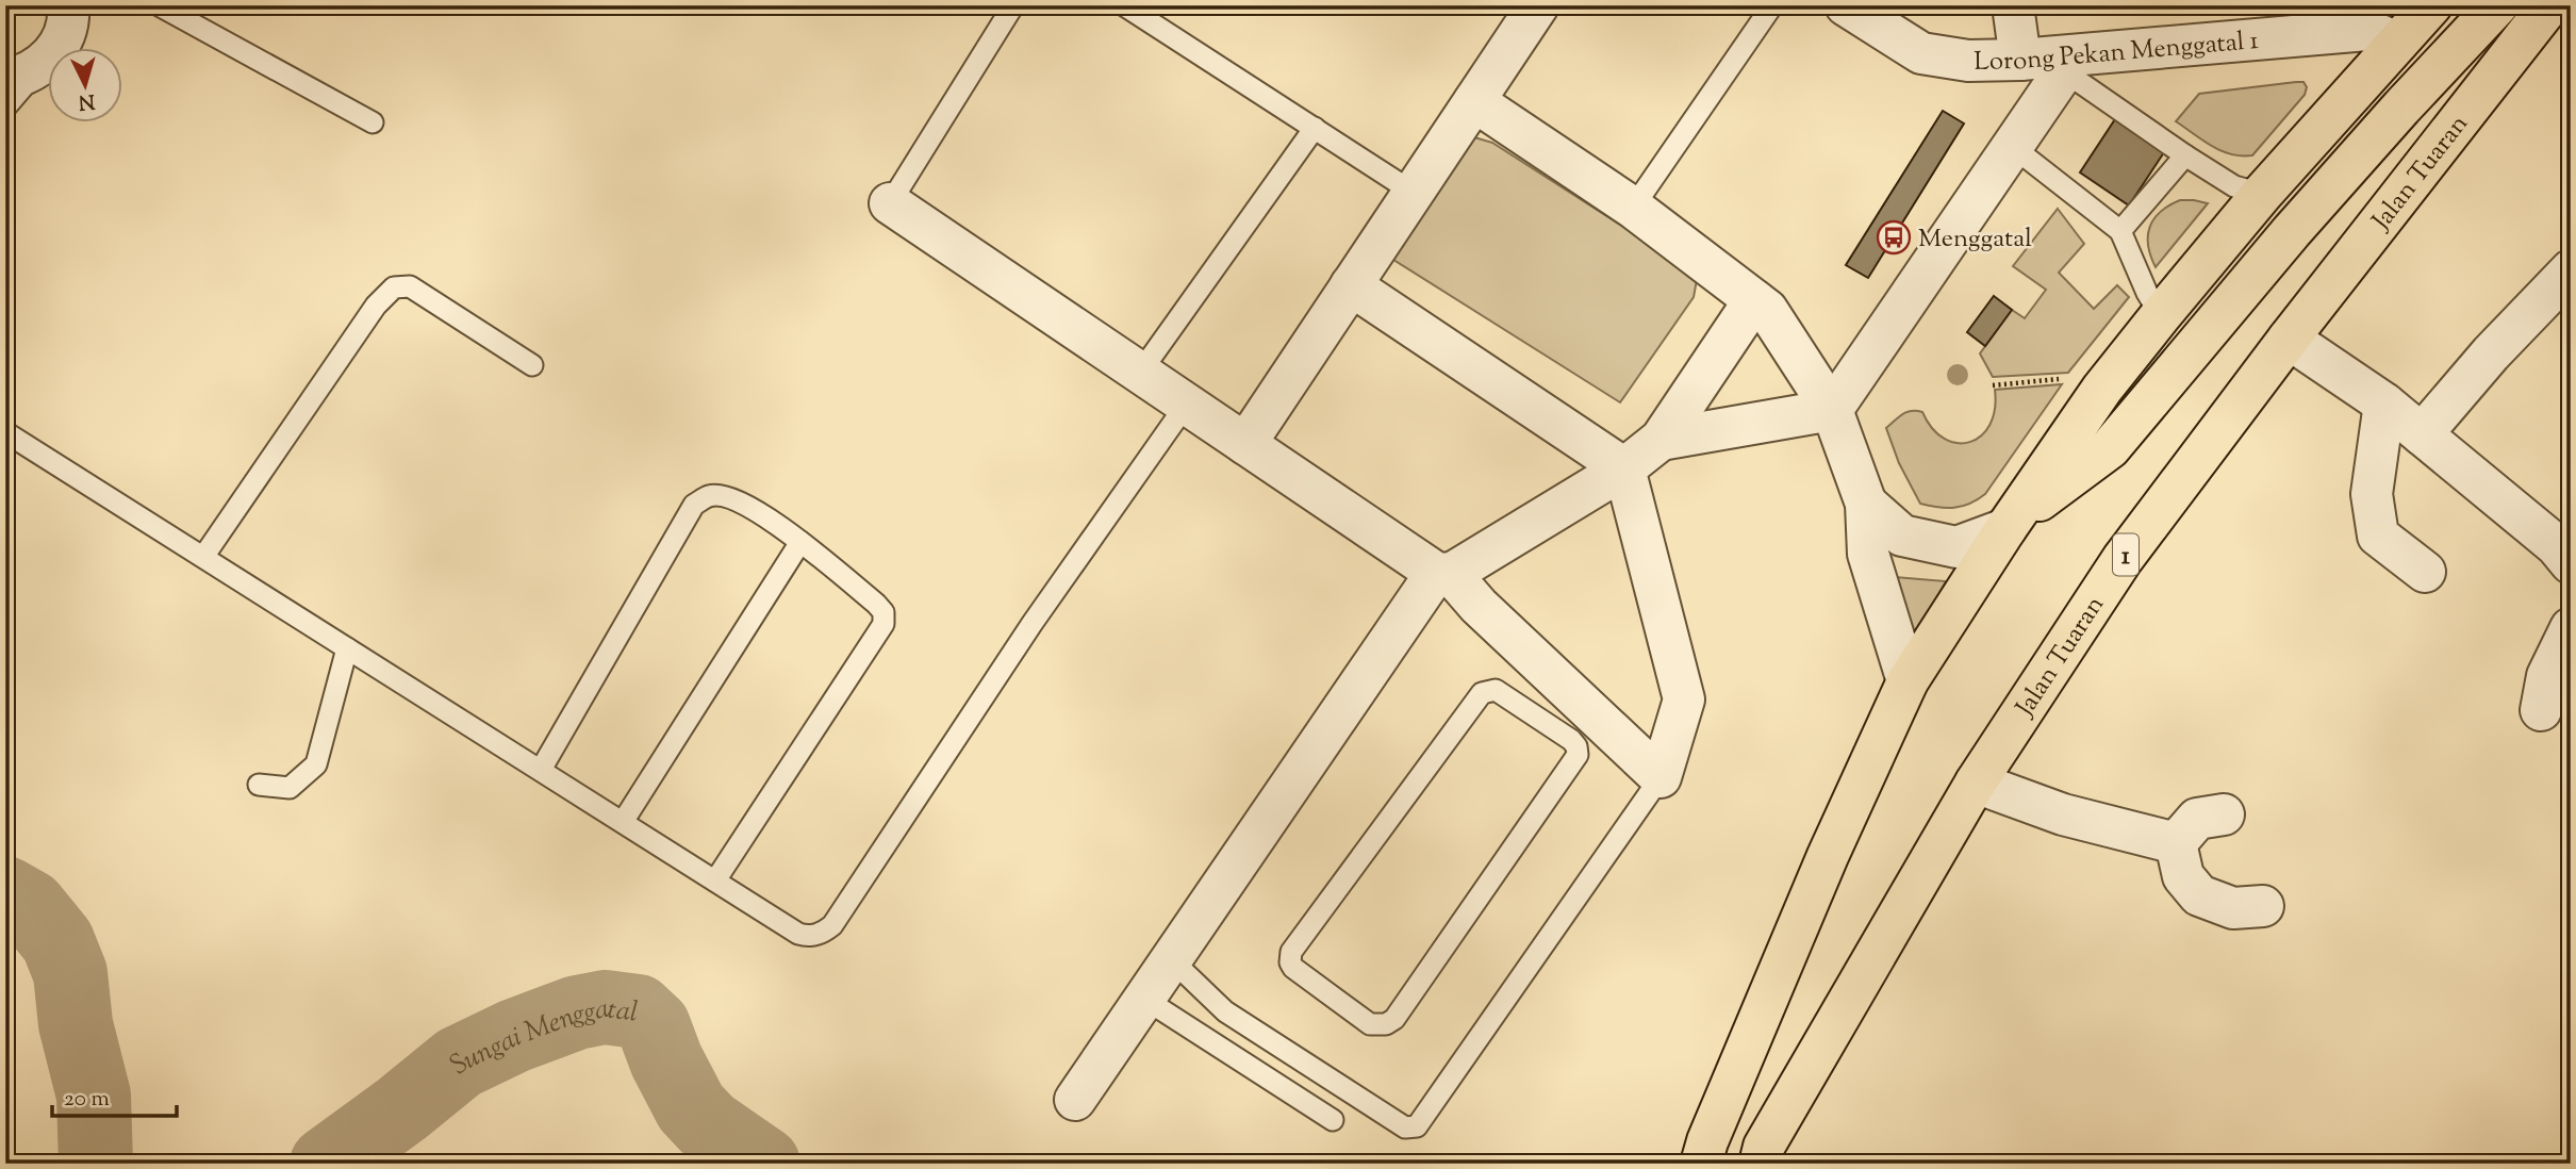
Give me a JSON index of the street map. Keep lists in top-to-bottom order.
{
  "streets": {
    "main road": ["Jalan Tuaran", "1"],
    "street": ["Lorong Pekan Menggatal 1"]
  },
  "water": ["Sungai Menggatal"],
  "places": {
    "bus stop": ["Menggatal"]
  },
  "scale_bar": "20 m",
  "north": "bottom"
}
